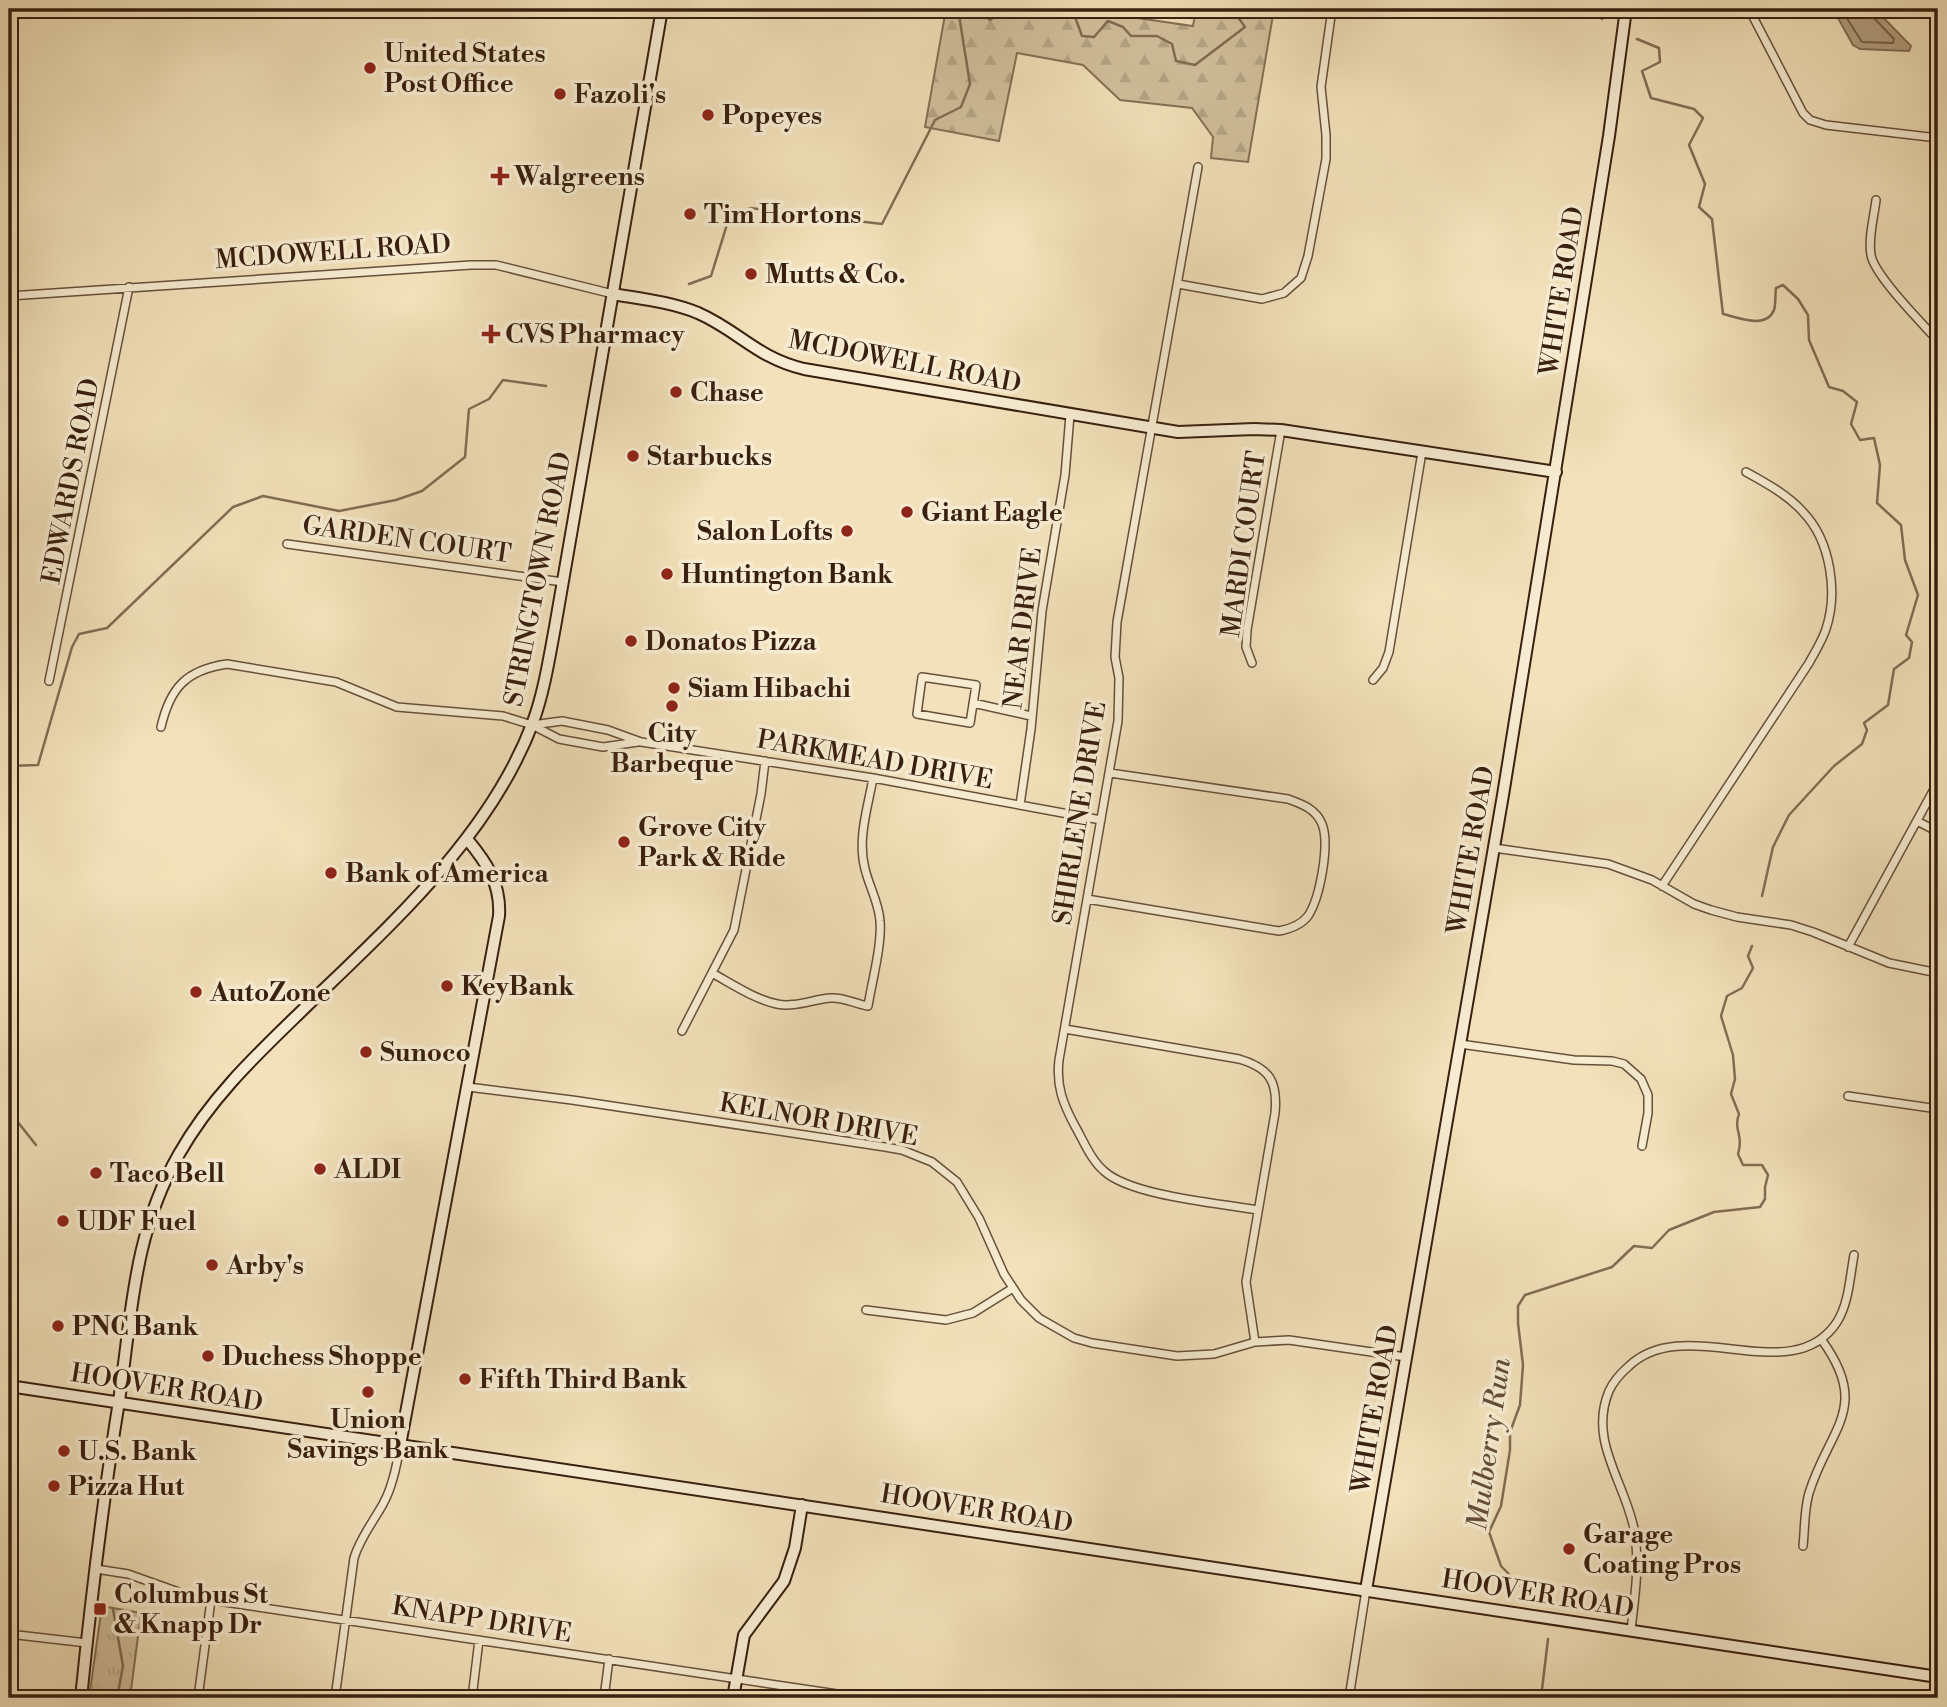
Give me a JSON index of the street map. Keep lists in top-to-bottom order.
{
  "streets": {
    "main road": [
      "MCDOWELL ROAD",
      "WHITE ROAD",
      "STRINGTOWN ROAD",
      "HOOVER ROAD"
    ],
    "street": [
      "EDWARDS ROAD",
      "GARDEN COURT",
      "MARDI COURT",
      "NEAR DRIVE",
      "PARKMEAD DRIVE",
      "SHIRLENE DRIVE",
      "KELNOR DRIVE",
      "KNAPP DRIVE"
    ]
  },
  "crossings": [
    ["MCDOWELL ROAD", "WHITE ROAD"],
    ["MCDOWELL ROAD", "EDWARDS ROAD"],
    ["MCDOWELL ROAD", "MARDI COURT"],
    ["MCDOWELL ROAD", "STRINGTOWN ROAD"],
    ["MCDOWELL ROAD", "NEAR DRIVE"],
    ["MCDOWELL ROAD", "SHIRLENE DRIVE"],
    ["WHITE ROAD", "KELNOR DRIVE"],
    ["WHITE ROAD", "HOOVER ROAD"],
    ["GARDEN COURT", "STRINGTOWN ROAD"],
    ["STRINGTOWN ROAD", "PARKMEAD DRIVE"],
    ["STRINGTOWN ROAD", "HOOVER ROAD"],
    ["STRINGTOWN ROAD", "KNAPP DRIVE"],
    ["NEAR DRIVE", "PARKMEAD DRIVE"],
    ["PARKMEAD DRIVE", "SHIRLENE DRIVE"]
  ],
  "water": ["Mulberry Run"],
  "places": {
    "other": [
      "United States Post Office",
      "Fazoli's",
      "Popeyes",
      "Tim Hortons",
      "Mutts & Co.",
      "Chase",
      "Starbucks",
      "Giant Eagle",
      "Salon Lofts",
      "Huntington Bank",
      "Donatos Pizza",
      "Siam Hibachi",
      "City Barbeque",
      "Grove City Park & Ride",
      "Bank of America",
      "KeyBank",
      "AutoZone",
      "Sunoco",
      "ALDI",
      "Taco Bell",
      "UDF Fuel",
      "Arby's",
      "PNC Bank",
      "Duchess Shoppe",
      "Fifth Third Bank",
      "Union Savings Bank",
      "U.S. Bank",
      "Pizza Hut",
      "Garage Coating Pros"
    ],
    "health": ["Walgreens", "CVS Pharmacy"],
    "transit": ["Columbus St & Knapp Dr"]
  }
}
